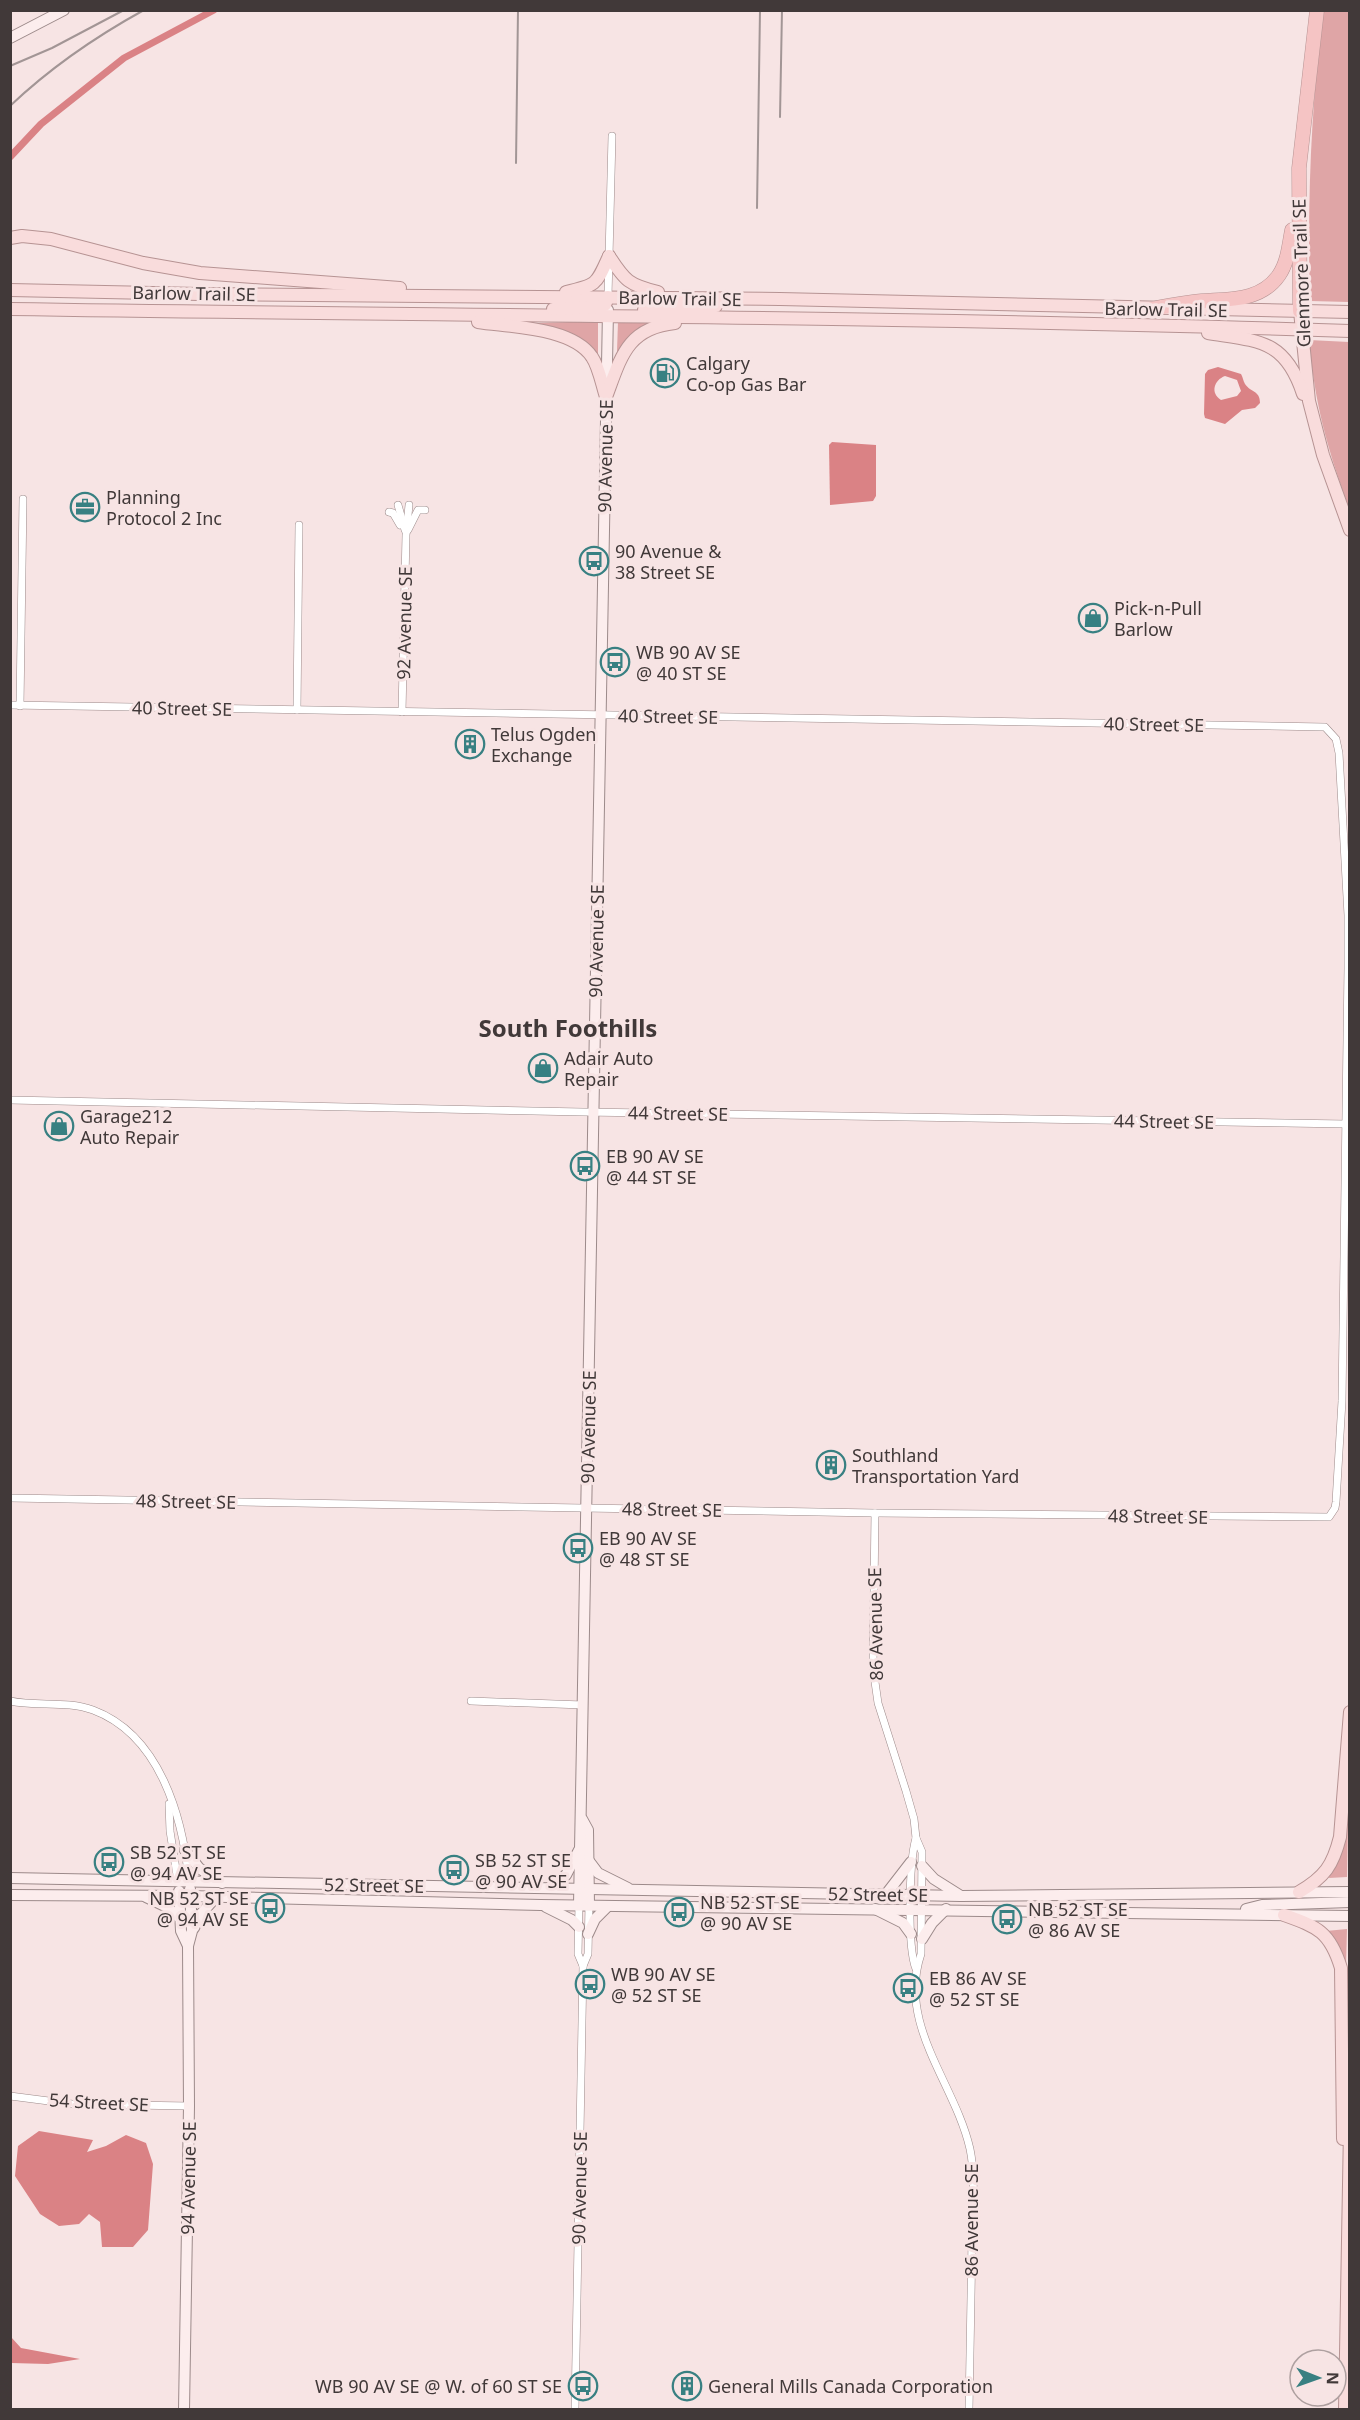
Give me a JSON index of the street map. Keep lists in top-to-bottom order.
{
  "streets": {
    "highway": ["Glenmore Trail SE"],
    "main road": [
      "Barlow Trail SE",
      "90 Avenue SE",
      "52 Street SE",
      "94 Avenue SE"
    ],
    "street": [
      "92 Avenue SE",
      "40 Street SE",
      "44 Street SE",
      "48 Street SE",
      "86 Avenue SE",
      "54 Street SE"
    ]
  },
  "crossings": [
    ["Glenmore Trail SE", "Barlow Trail SE"],
    ["Barlow Trail SE", "90 Avenue SE"],
    ["90 Avenue SE", "40 Street SE"],
    ["90 Avenue SE", "44 Street SE"],
    ["90 Avenue SE", "48 Street SE"],
    ["90 Avenue SE", "52 Street SE"],
    ["92 Avenue SE", "40 Street SE"],
    ["40 Street SE", "44 Street SE"],
    ["40 Street SE", "48 Street SE"],
    ["44 Street SE", "48 Street SE"],
    ["48 Street SE", "86 Avenue SE"],
    ["86 Avenue SE", "52 Street SE"],
    ["52 Street SE", "94 Avenue SE"],
    ["54 Street SE", "94 Avenue SE"]
  ],
  "districts": ["South Foothills"],
  "places": {
    "fuel station": ["Calgary Co-op Gas Bar"],
    "office": ["Planning Protocol 2 Inc"],
    "bus stop": [
      "90 Avenue & 38 Street SE",
      "WB 90 AV SE @ 40 ST SE",
      "EB 90 AV SE @ 44 ST SE",
      "EB 90 AV SE @ 48 ST SE",
      "SB 52 ST SE @ 94 AV SE",
      "SB 52 ST SE @ 90 AV SE",
      "NB 52 ST SE @ 94 AV SE",
      "NB 52 ST SE @ 90 AV SE",
      "NB 52 ST SE @ 86 AV SE",
      "WB 90 AV SE @ 52 ST SE",
      "EB 86 AV SE @ 52 ST SE",
      "WB 90 AV SE @ W. of 60 ST SE"
    ],
    "shop": ["Pick-n-Pull Barlow", "Adair Auto Repair", "Garage212 Auto Repair"],
    "building": ["Telus Ogden Exchange", "Southland Transportation Yard", "General Mills Canada Corporation"]
  },
  "north": "right"
}
